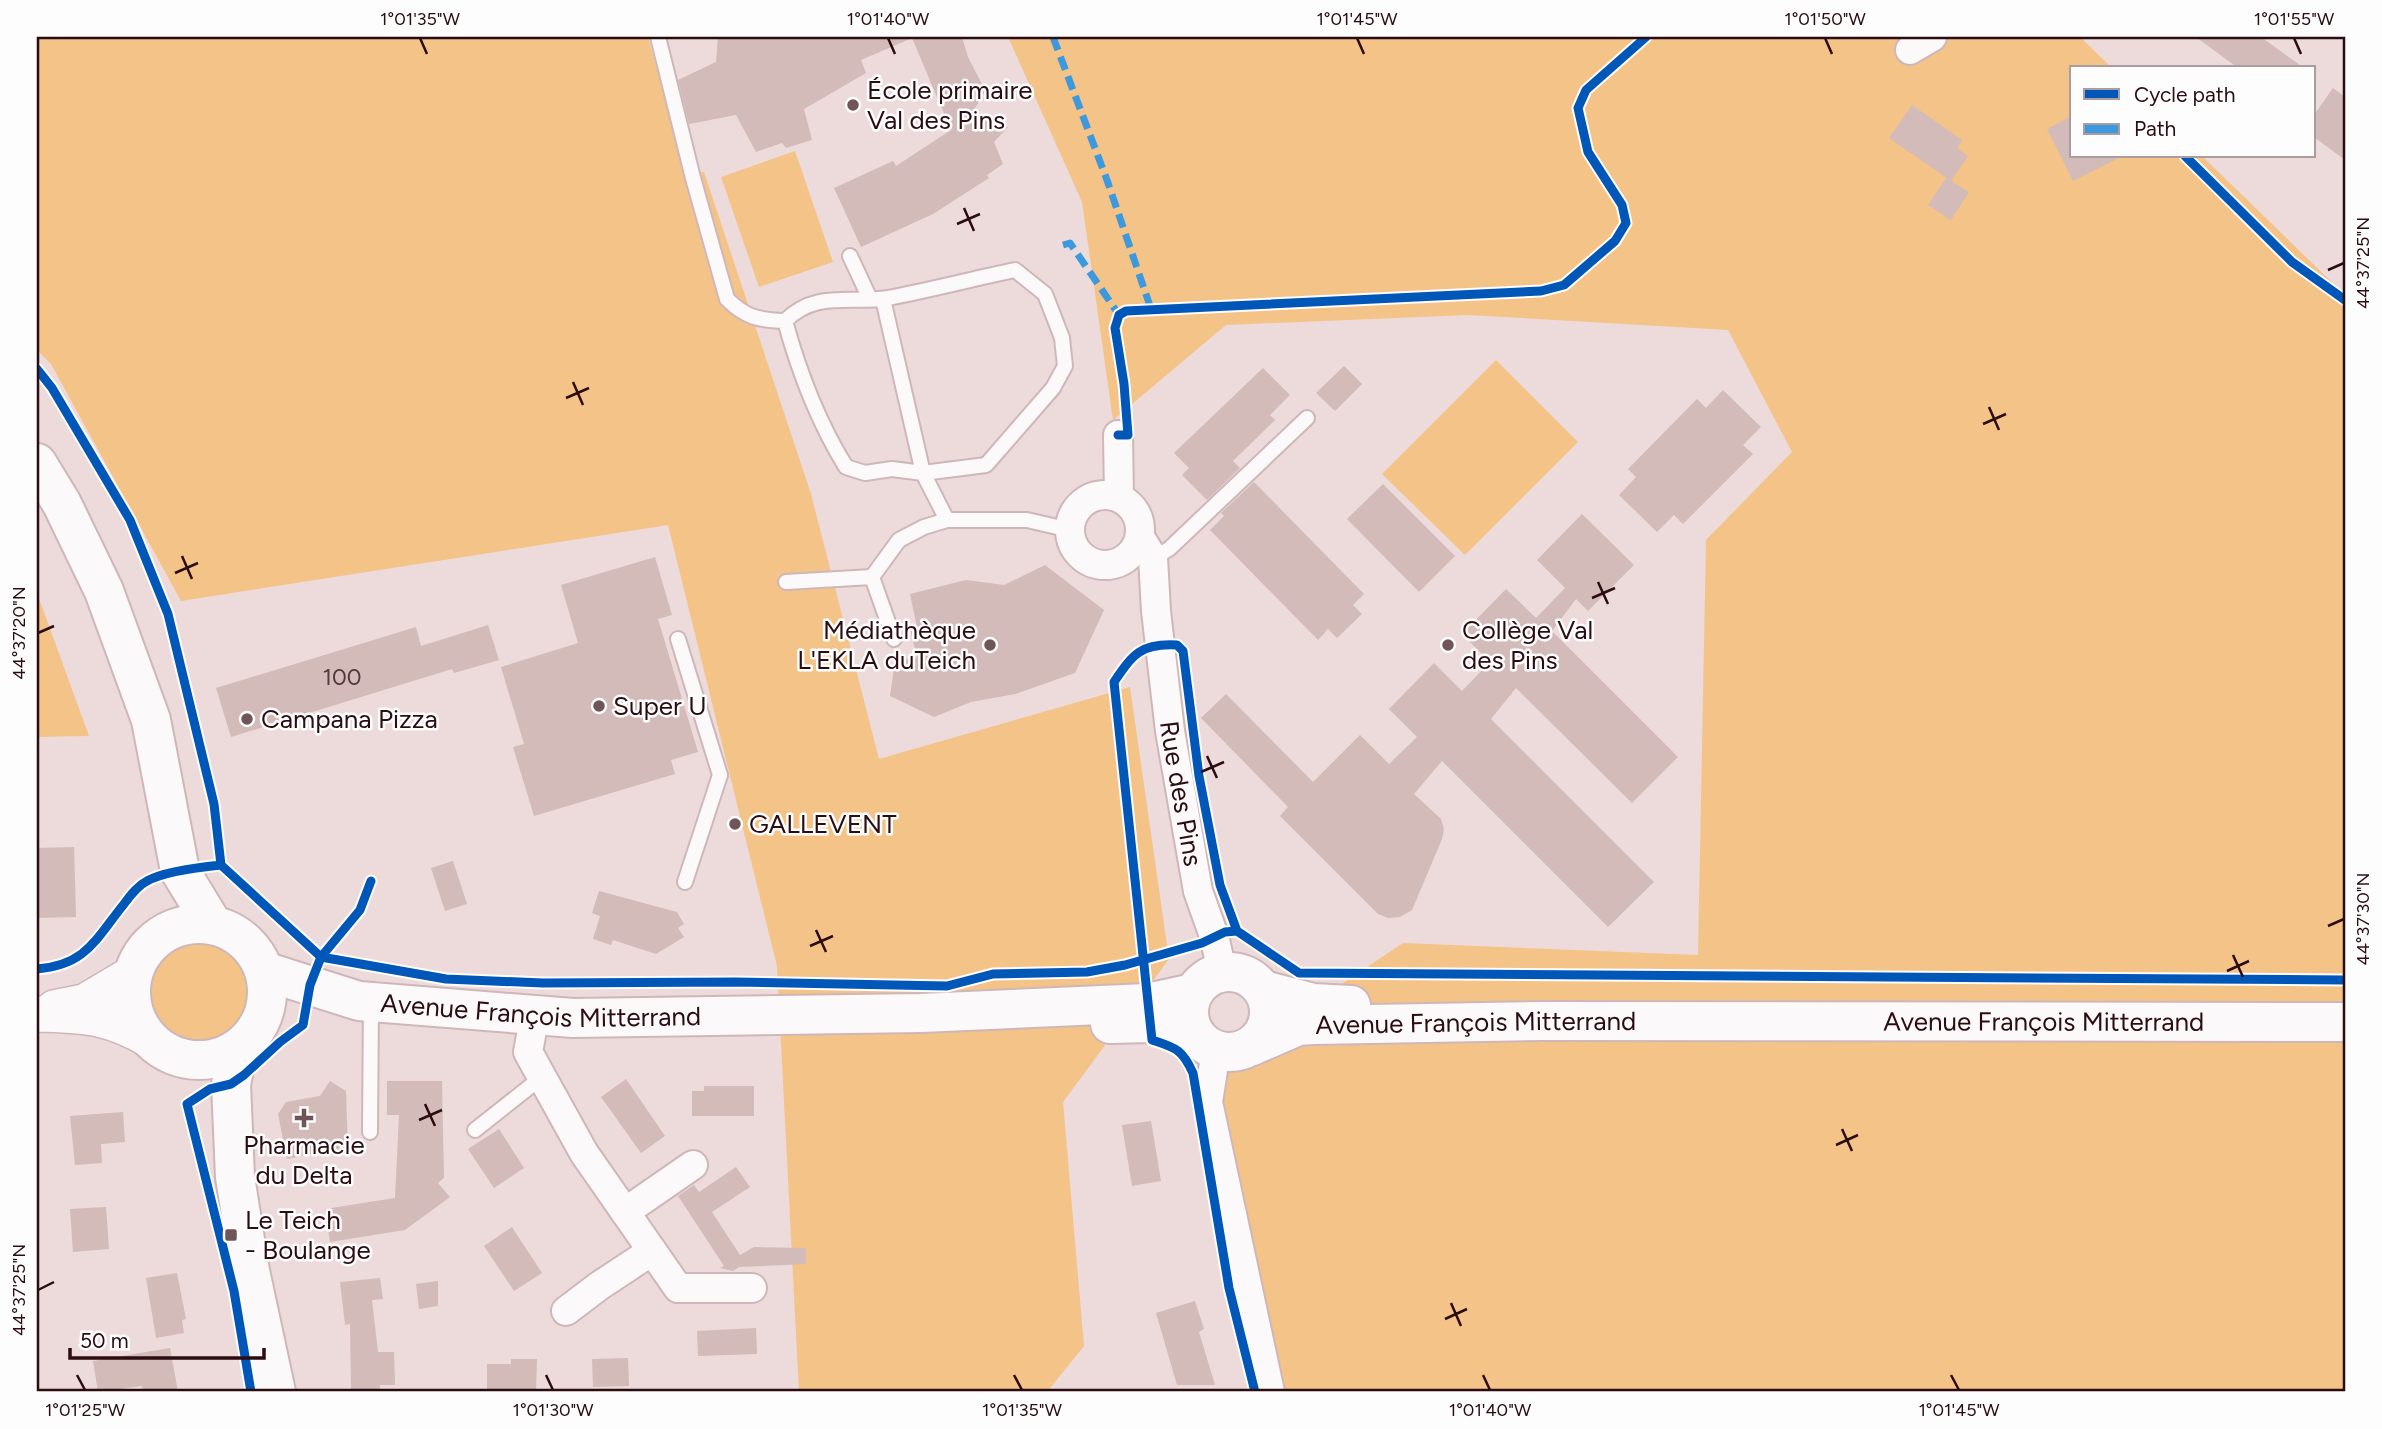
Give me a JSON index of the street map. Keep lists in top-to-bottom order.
{
  "streets": {
    "main road": ["Avenue François Mitterrand"],
    "street": ["Rue des Pins"]
  },
  "crossings": [
    ["Rue des Pins", "Avenue François Mitterrand"]
  ],
  "places": {
    "other": [
      "École primaire Val des Pins",
      "Médiathèque L'EKLA duTeich",
      "Collège Val des Pins",
      "Super U",
      "Campana Pizza",
      "GALLEVENT"
    ],
    "health": ["Pharmacie du Delta"],
    "transit": ["Le Teich - Boulange"]
  },
  "house_numbers": ["100"],
  "legend": ["Cycle path", "Path"],
  "scale_bar": "50 m",
  "coordinates": [
    "1°01'35\"W",
    "1°01'40\"W",
    "1°01'45\"W",
    "1°01'50\"W",
    "1°01'55\"W",
    "44°37'25\"N",
    "44°37'20\"N",
    "44°37'30\"N",
    "1°01'25\"W",
    "1°01'30\"W"
  ]
}
